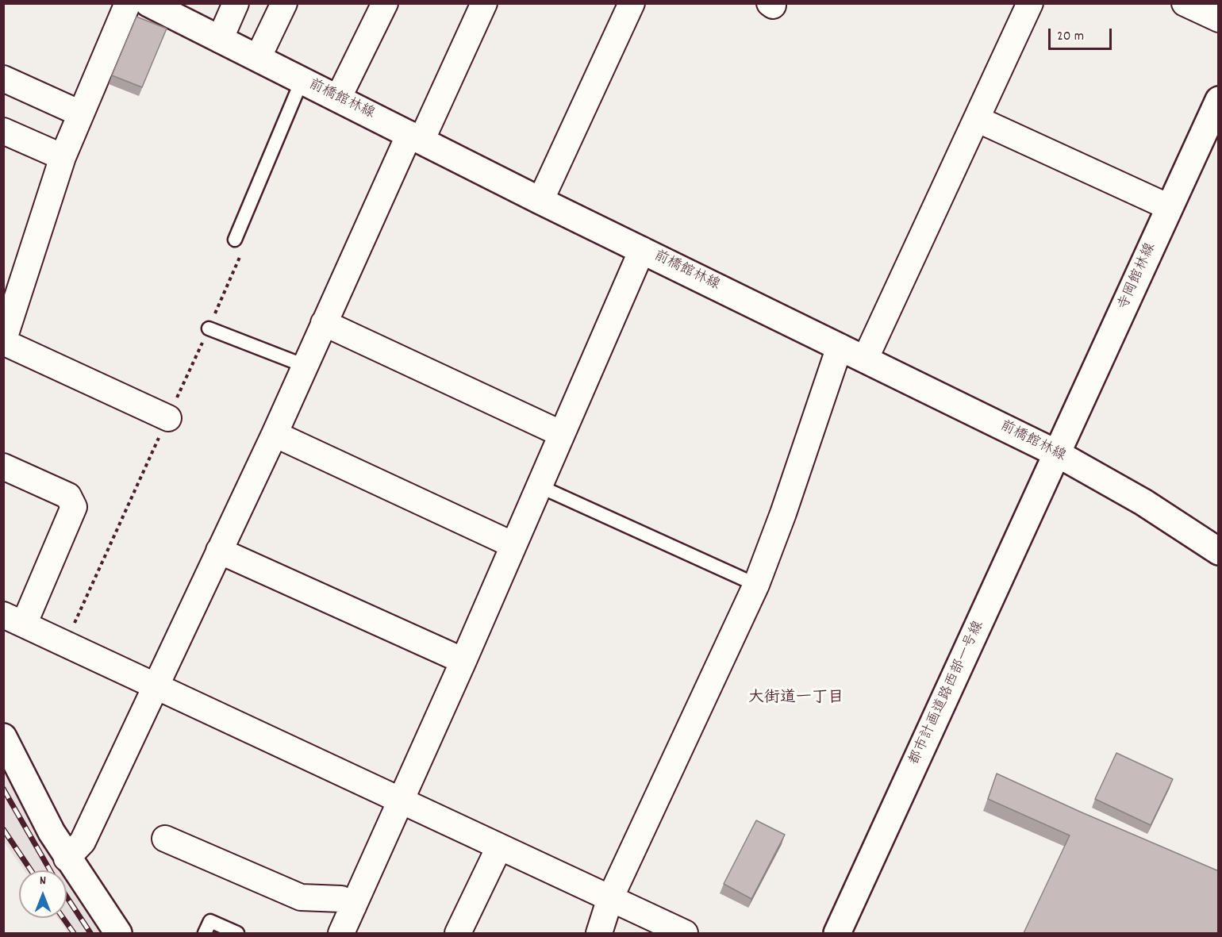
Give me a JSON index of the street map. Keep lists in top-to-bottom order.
{
  "streets": {
    "main road": ["前橋館林線", "寺岡館林線", "都市計画道路西部一号線"]
  },
  "crossings": [
    ["前橋館林線", "寺岡館林線"],
    ["前橋館林線", "都市計画道路西部一号線"],
    ["寺岡館林線", "都市計画道路西部一号線"]
  ],
  "districts": ["大街道一丁目"],
  "scale_bar": "20 m",
  "north": "top"
}
